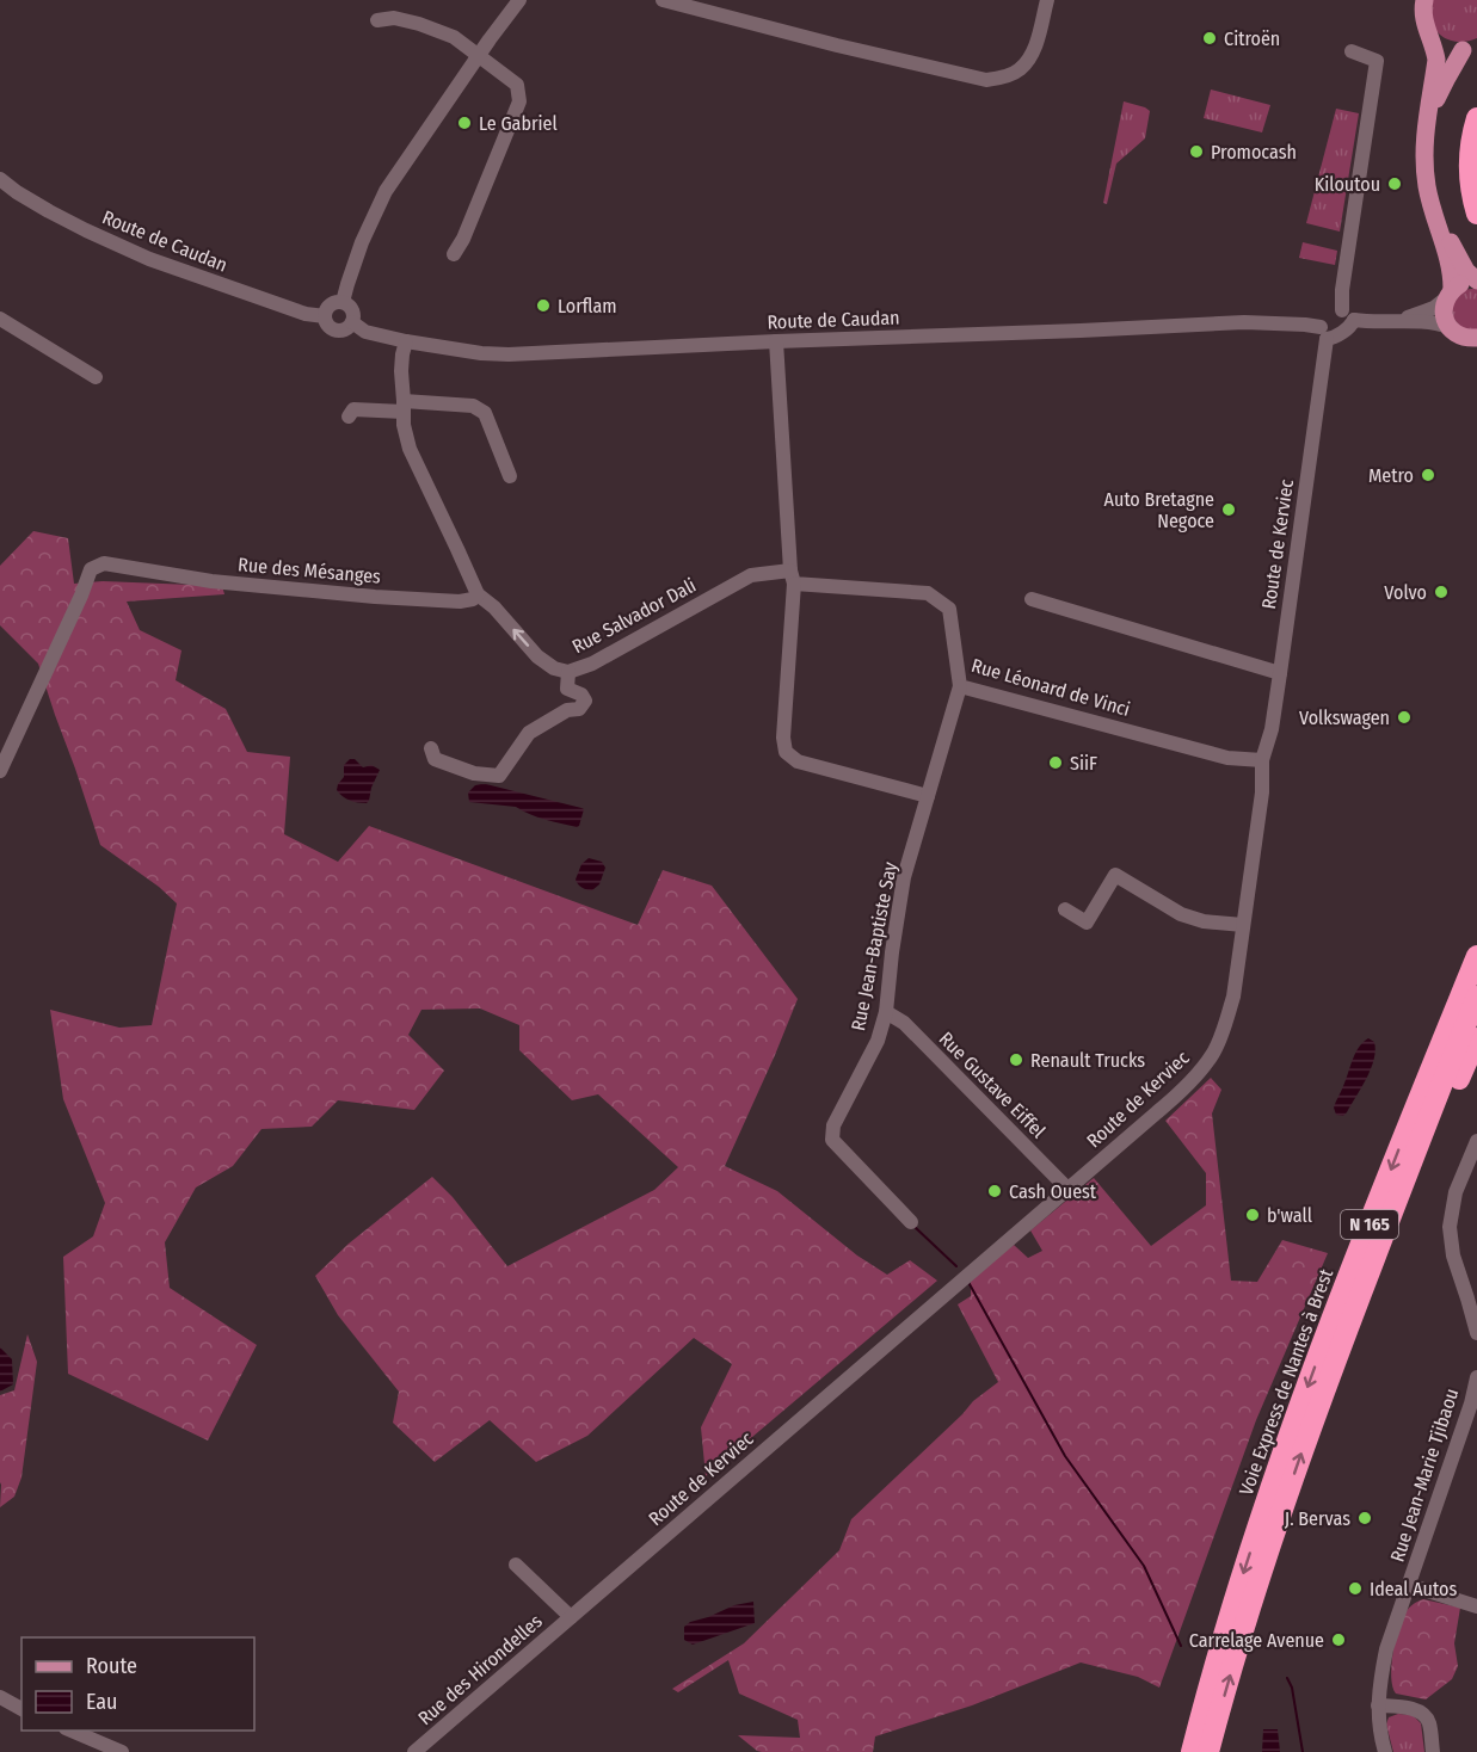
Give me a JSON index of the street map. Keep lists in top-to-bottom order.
{
  "streets": {
    "highway": ["N 165", "Voie Express de Nantes à Brest"],
    "street": [
      "Route de Caudan",
      "Route de Kerviec",
      "Rue des Mésanges",
      "Rue Salvador Dali",
      "Rue Léonard de Vinci",
      "Rue Jean-Baptiste Say",
      "Rue Gustave Eiffel",
      "Rue Jean-Marie Tjibaou",
      "Rue des Hirondelles"
    ]
  },
  "crossings": [
    ["Route de Caudan", "Route de Kerviec"],
    ["Route de Kerviec", "Rue Léonard de Vinci"],
    ["Route de Kerviec", "Rue Gustave Eiffel"],
    ["Route de Kerviec", "Rue des Hirondelles"],
    ["Rue des Mésanges", "Rue Salvador Dali"],
    ["Rue Salvador Dali", "Rue Léonard de Vinci"],
    ["Rue Léonard de Vinci", "Rue Jean-Baptiste Say"],
    ["Rue Jean-Baptiste Say", "Rue Gustave Eiffel"]
  ],
  "places": [
    "Citroën",
    "Le Gabriel",
    "Promocash",
    "Kiloutou",
    "Lorflam",
    "Metro",
    "Auto Bretagne Negoce",
    "Volvo",
    "Volkswagen",
    "SiiF",
    "Renault Trucks",
    "Cash Ouest",
    "b'wall",
    "J. Bervas",
    "Ideal Autos",
    "Carrelage Avenue"
  ],
  "legend": ["Route", "Eau"]
}
